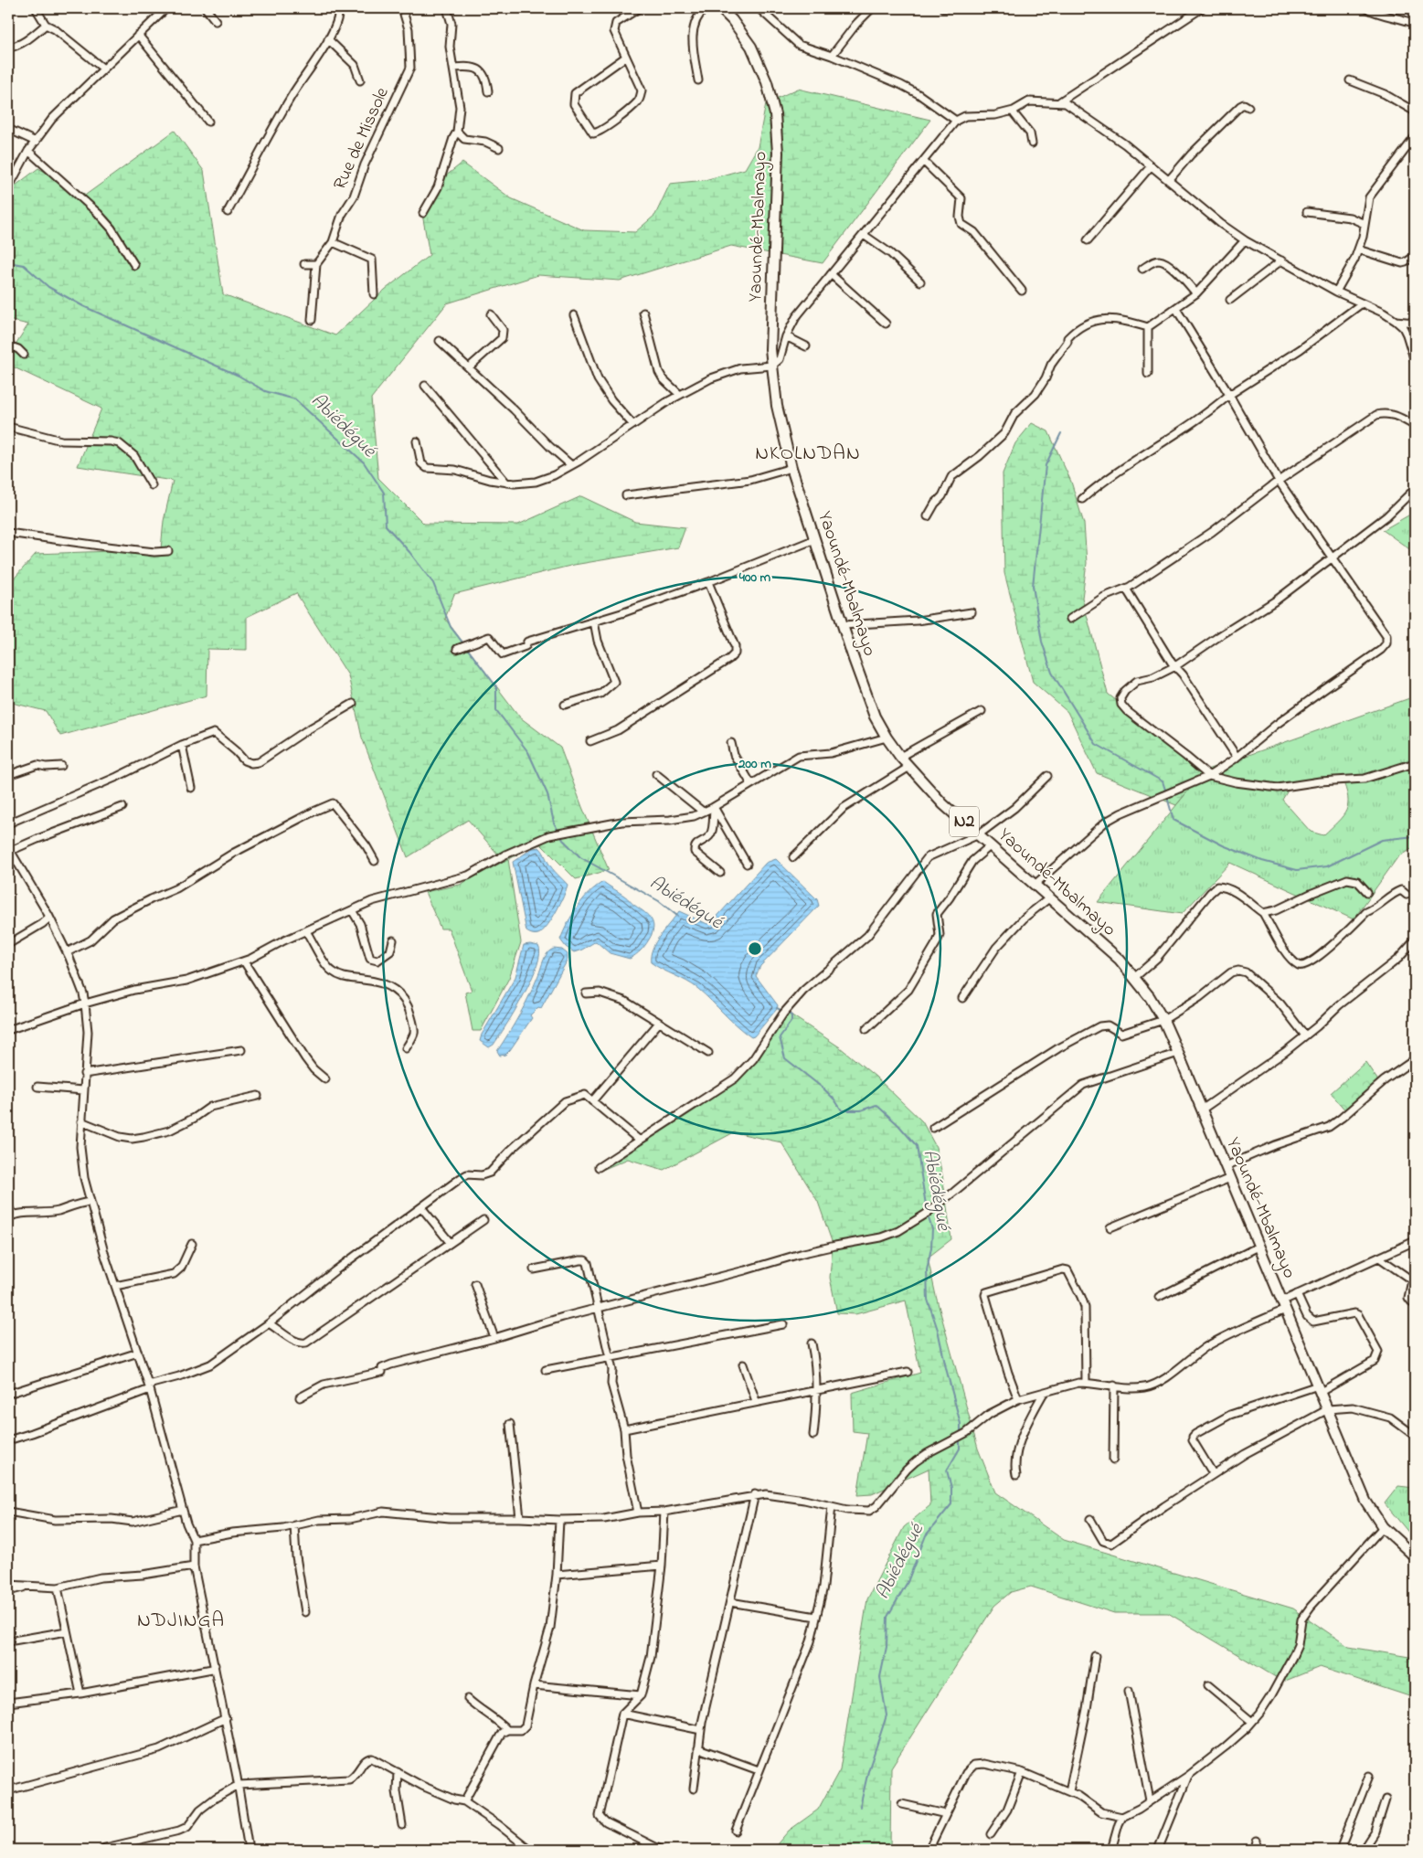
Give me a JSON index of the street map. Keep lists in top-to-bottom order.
{
  "streets": {
    "highway": ["Yaoundé-Mbalmayo", "N2"],
    "street": ["Rue de Missole"]
  },
  "districts": ["NKOLNDAN", "NDJINGA"],
  "water": ["Abiédégué"],
  "rings": ["400 m", "200 m"]
}
